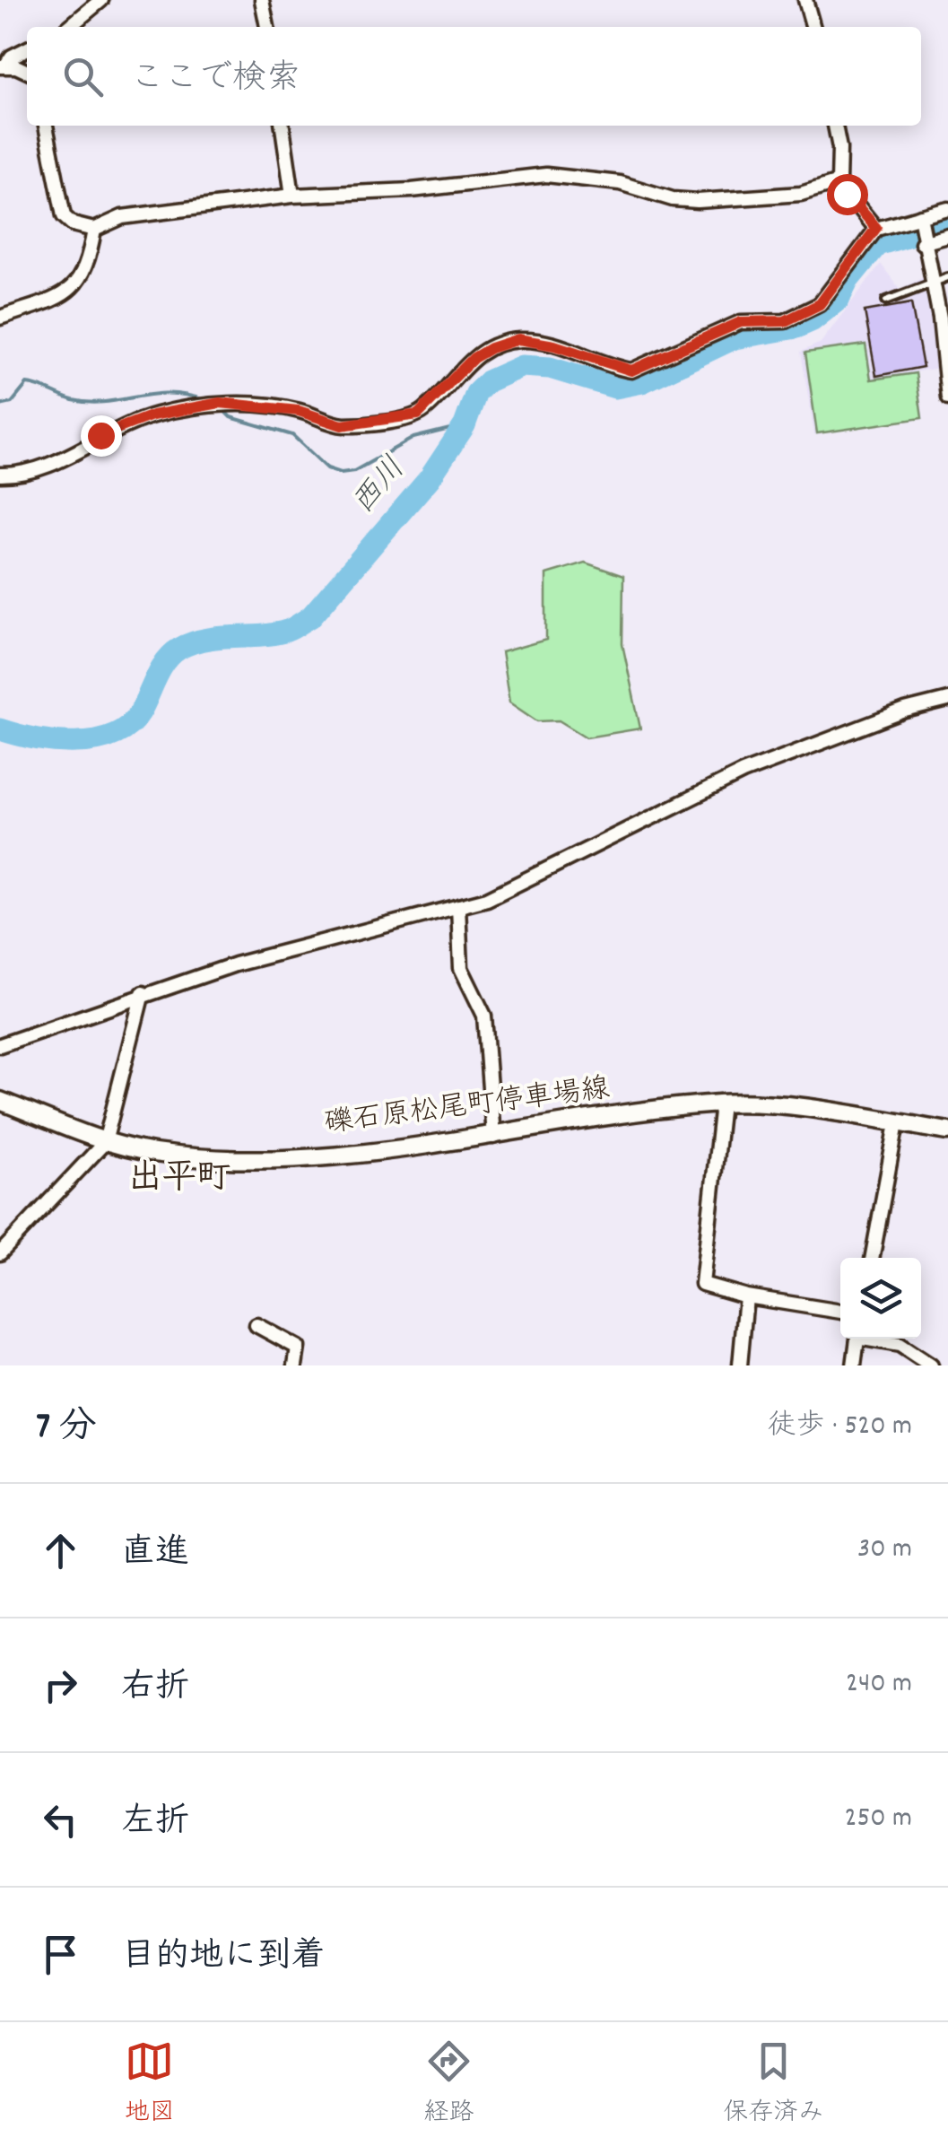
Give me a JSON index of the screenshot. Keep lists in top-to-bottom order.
{
  "streets": {
    "main road": ["礫石原松尾町停車場線"]
  },
  "districts": ["出平町"],
  "water": ["西川"],
  "page": {
    "search": "ここで検索",
    "heading": ["7 分", "徒歩 · 520 m"],
    "list": [
      ["直進", "30 m"],
      ["右折", "240 m"],
      ["左折", "250 m"],
      "目的地に到着"
    ],
    "nav": ["地図", "経路", "保存済み"]
  }
}
